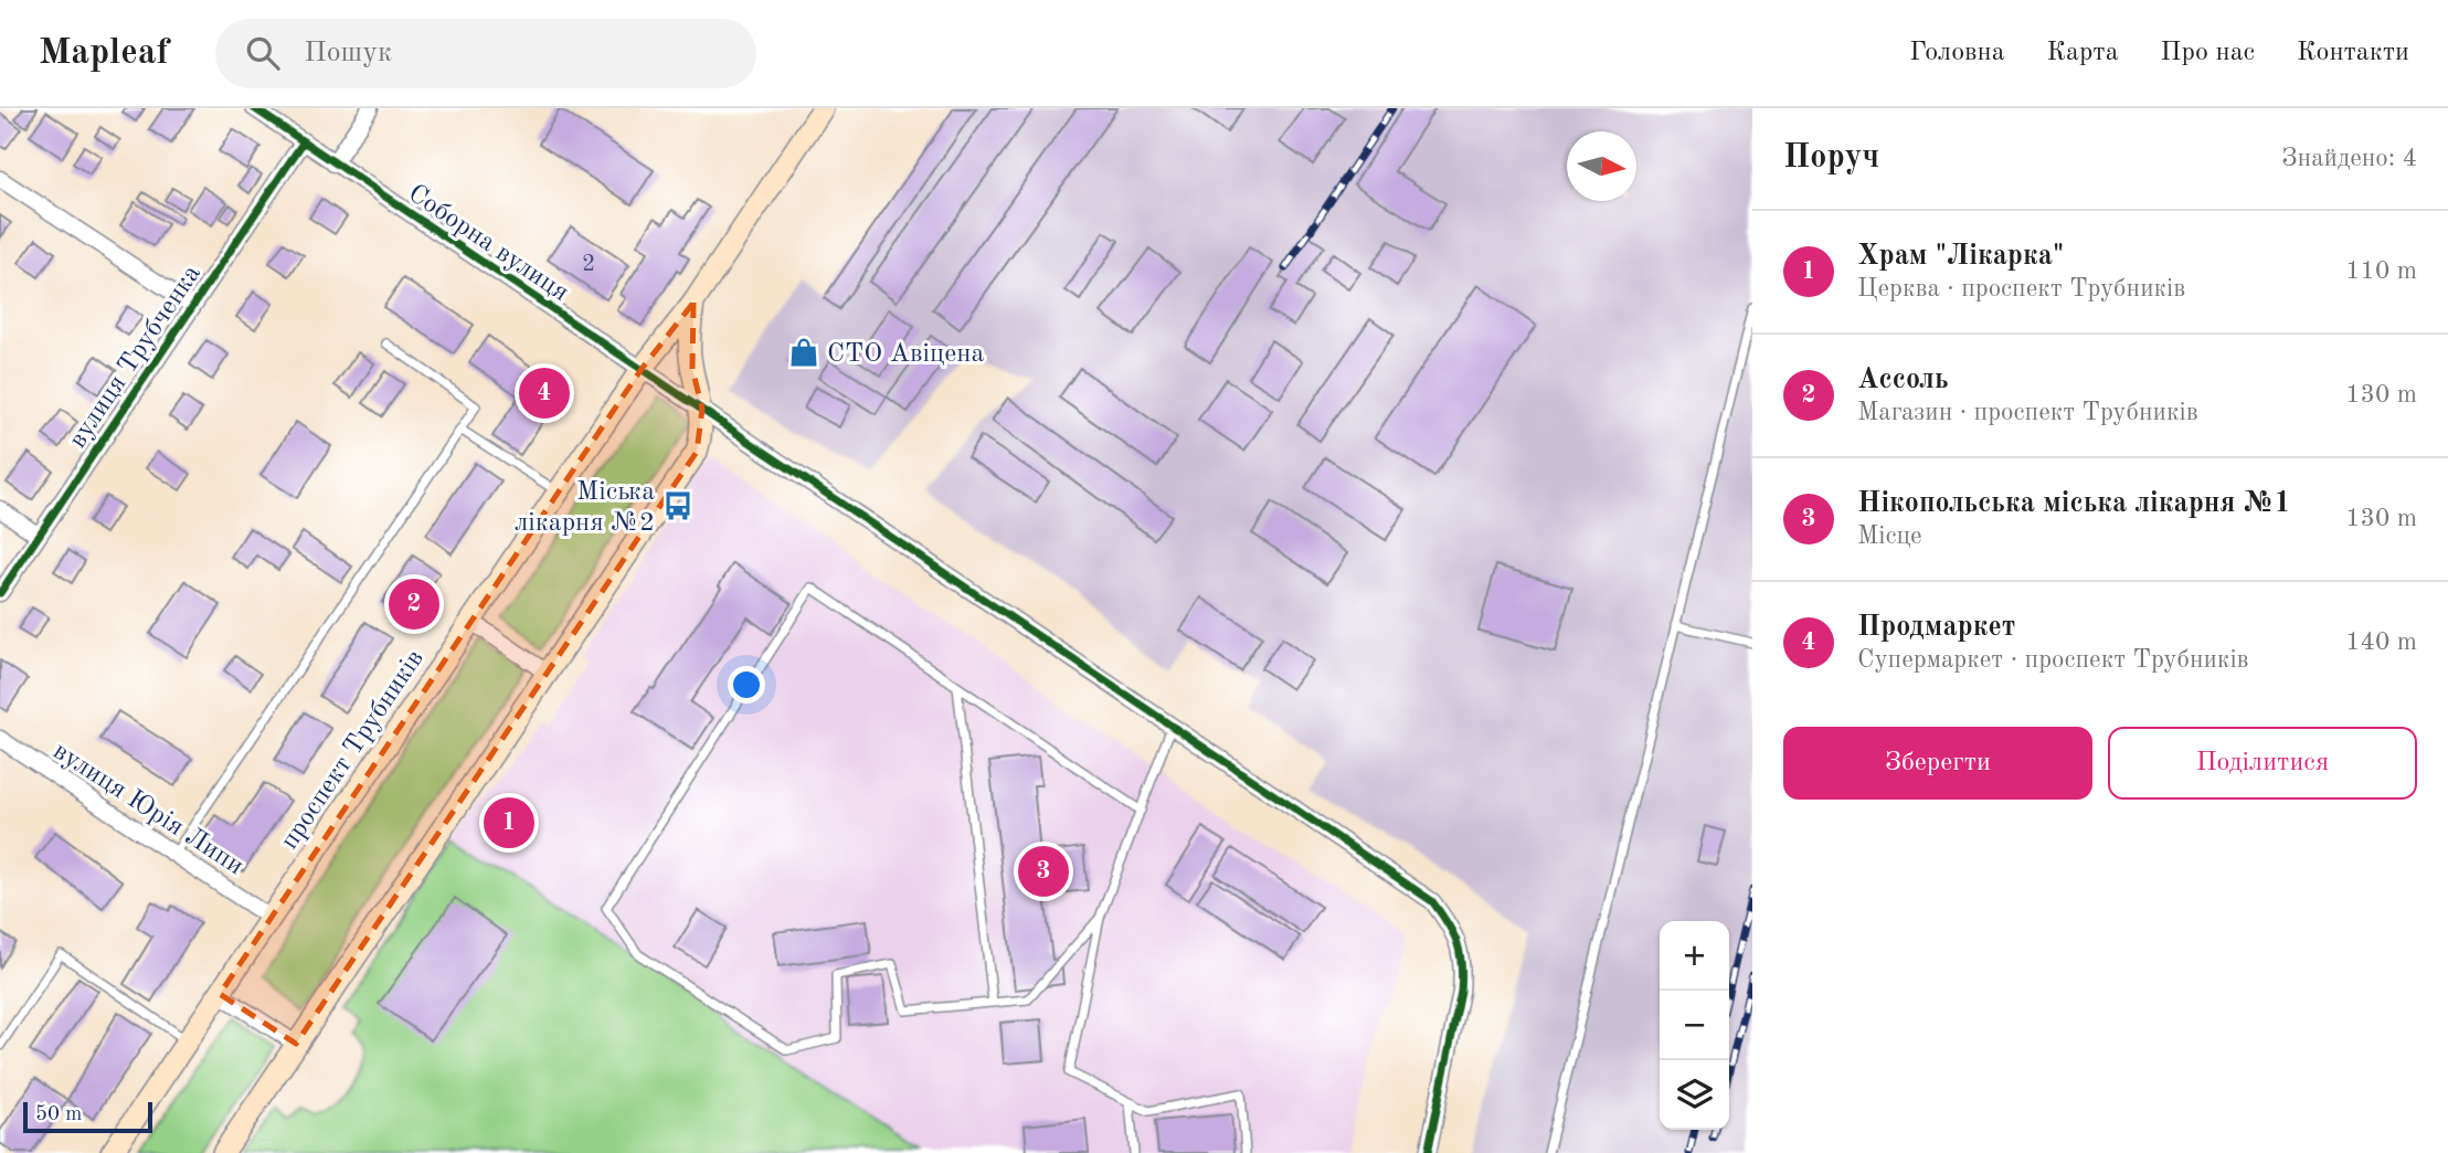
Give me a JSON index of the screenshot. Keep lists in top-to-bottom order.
{
  "streets": {
    "main road": ["проспект Трубників"],
    "street": ["Соборна вулиця", "вулиця Трубченка", "вулиця Юрія Липи"]
  },
  "crossings": [
    ["Соборна вулиця", "вулиця Трубченка"],
    ["Соборна вулиця", "проспект Трубників"],
    ["проспект Трубників", "вулиця Юрія Липи"]
  ],
  "places": {
    "shop": ["СТО Авіцена"],
    "bus stop": ["Міська лікарня №2"]
  },
  "house_numbers": ["2"],
  "scale_bar": "50 m",
  "north": "right",
  "page": {
    "header": "Mapleaf",
    "search": "Пошук",
    "nav": [
      "Головна",
      "Карта",
      "Про нас",
      "Контакти"
    ],
    "heading": ["Поруч", "Знайдено: 4"],
    "list": [
      {
        "mark": "1",
        "name": "Храм \"Лікарка\"",
        "note": "Церква · проспект Трубників",
        "value": "110 m"
      },
      {
        "mark": "2",
        "name": "Ассоль",
        "note": "Магазин · проспект Трубників",
        "value": "130 m"
      },
      {
        "mark": "3",
        "name": "Нікопольська міська лікарня №1",
        "note": "Місце",
        "value": "130 m"
      },
      {
        "mark": "4",
        "name": "Продмаркет",
        "note": "Супермаркет · проспект Трубників",
        "value": "140 m"
      }
    ],
    "pins": [
      "4",
      "2",
      "1",
      "3"
    ],
    "buttons": ["Зберегти", "Поділитися"],
    "map_buttons": ["+", "−"],
    "scale": "50 m"
  }
}
